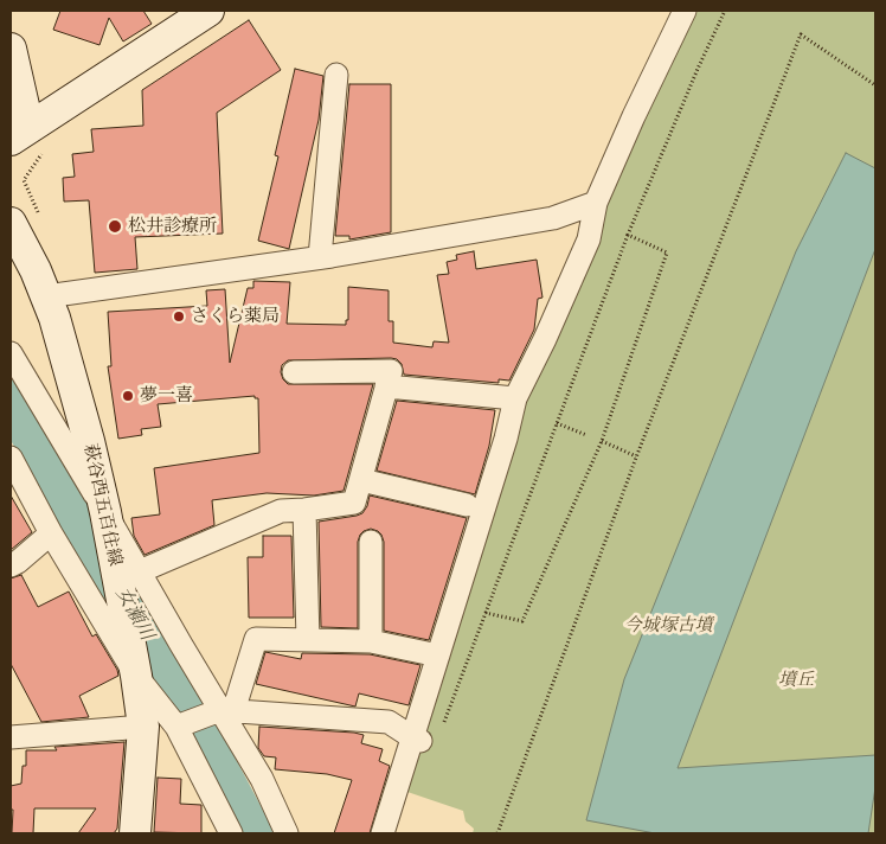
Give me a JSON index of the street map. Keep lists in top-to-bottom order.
{
  "streets": {
    "main road": ["萩谷西五百住線"]
  },
  "water": ["女瀬川"],
  "parks": ["今城塚古墳", "墳丘"],
  "places": ["松井診療所", "さくら薬局", "夢一喜"]
}
